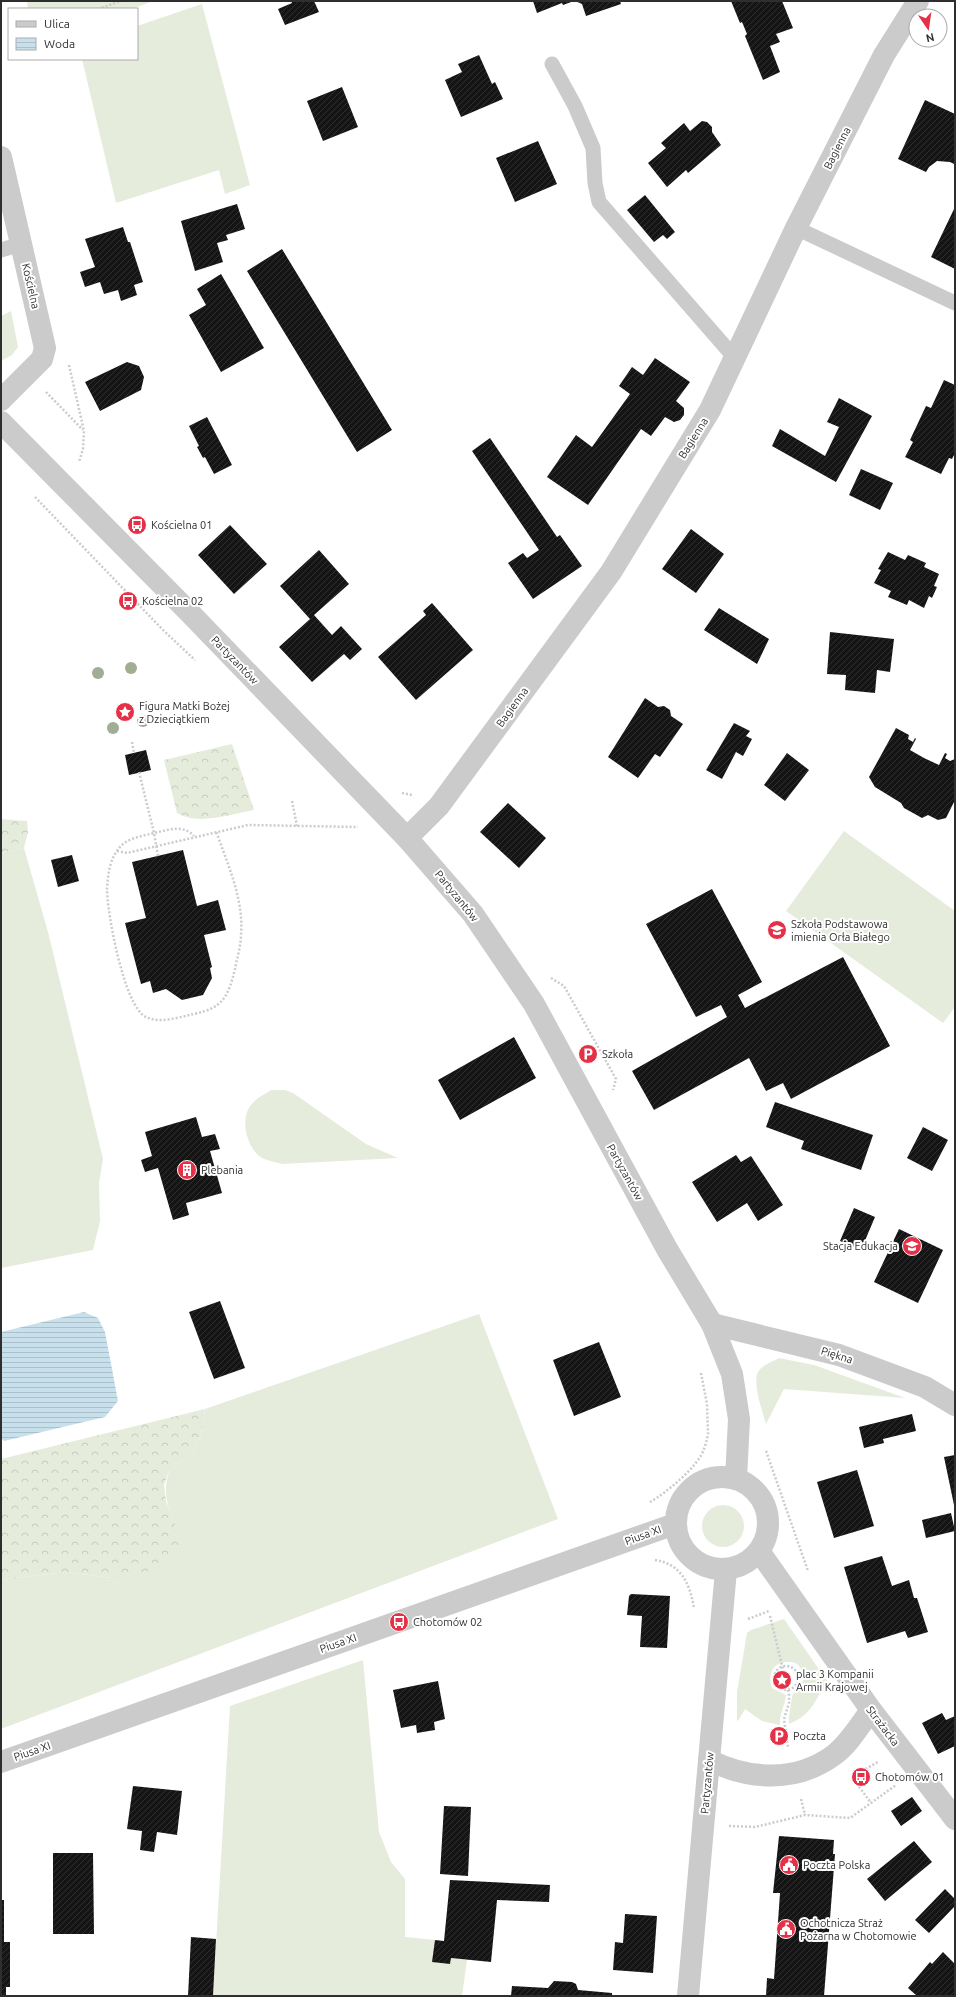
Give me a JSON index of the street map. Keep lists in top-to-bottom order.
{
  "streets": {
    "street": [
      "Bagienna",
      "Kościelna",
      "Partyzantów",
      "Piękna",
      "Piusa XI",
      "Strażacka"
    ]
  },
  "crossings": [
    ["Bagienna", "Partyzantów"],
    ["Partyzantów", "Piękna"],
    ["Partyzantów", "Piusa XI"],
    ["Partyzantów", "Strażacka"],
    ["Piusa XI", "Strażacka"]
  ],
  "places": {
    "bus stop": [
      "Kościelna 01",
      "Kościelna 02",
      "Chotomów 02",
      "Chotomów 01"
    ],
    "place": ["Figura Matki Bożej z Dzieciątkiem", "plac 3 Kompanii Armii Krajowej"],
    "school or university": ["Szkoła Podstawowa imienia Orła Białego", "Stacja Edukacja"],
    "parking": ["Szkoła", "Poczta"],
    "building": ["Plebania"],
    "public building": ["Poczta Polska", "Ochotnicza Straż Pożarna w Chotomowie"]
  },
  "legend": ["Ulica", "Woda"],
  "north": "bottom"
}
